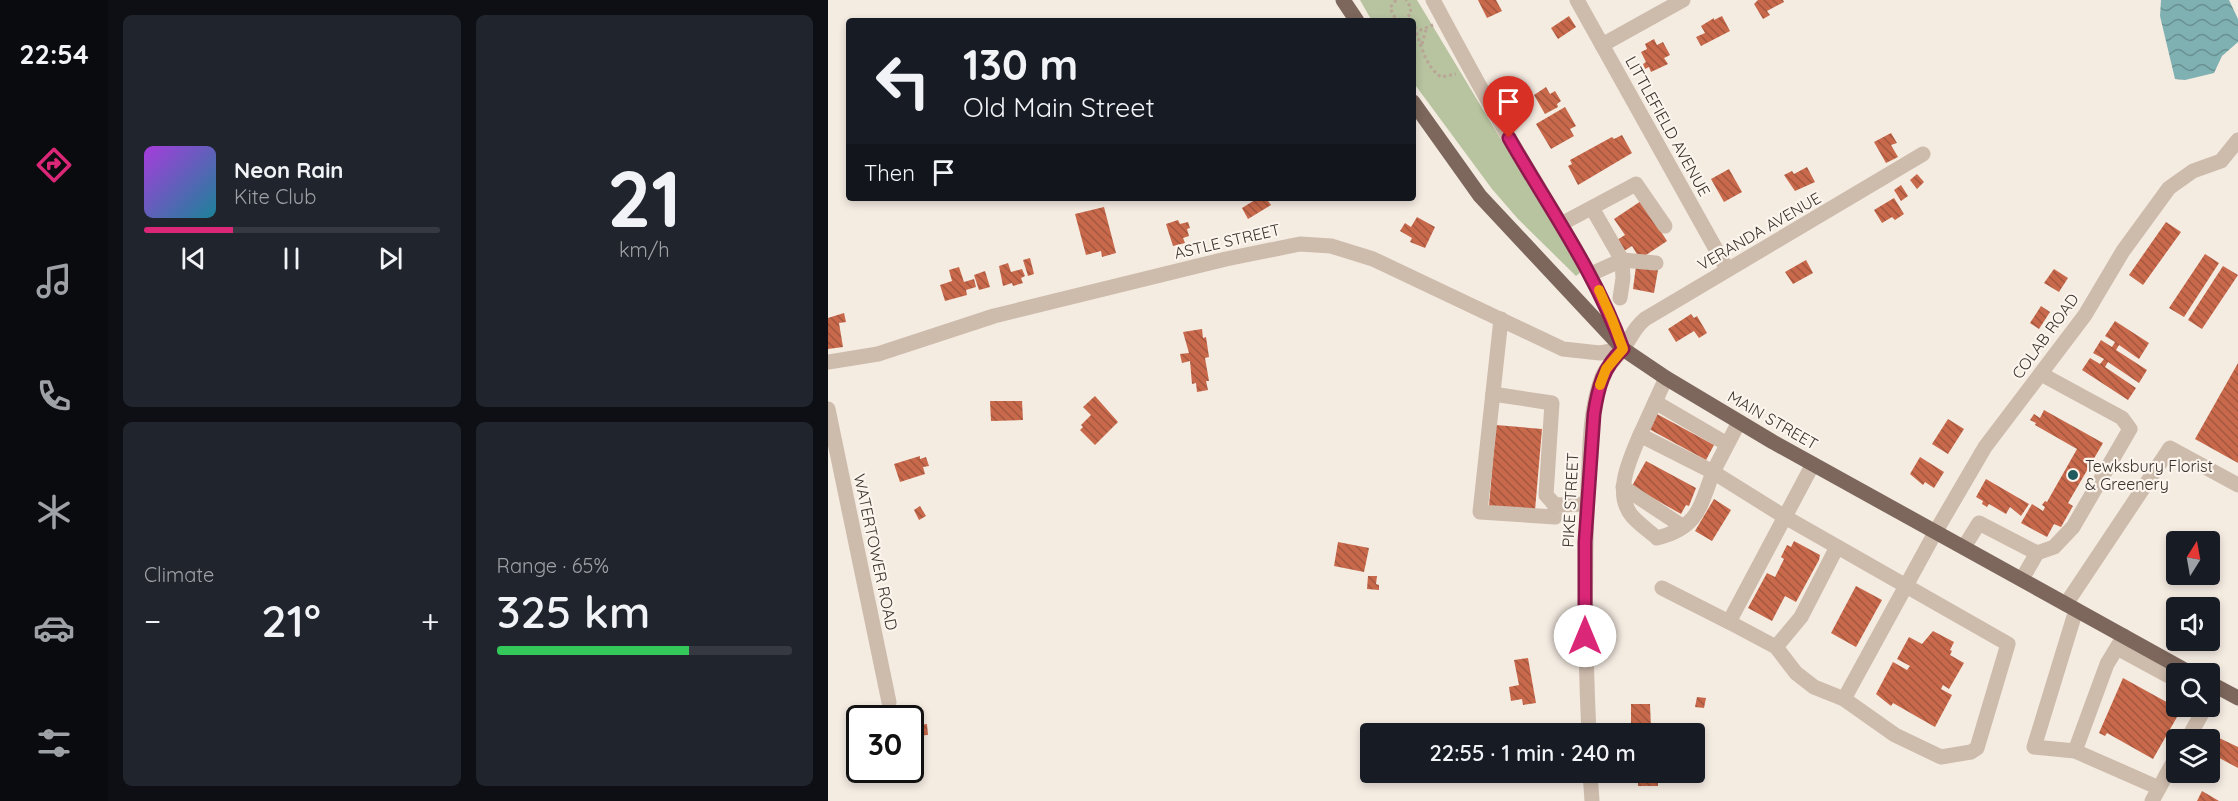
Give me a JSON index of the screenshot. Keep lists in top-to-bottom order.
{
  "streets": {
    "main road": ["MAIN STREET"],
    "street": [
      "LITTLEFIELD AVENUE",
      "VERANDA AVENUE",
      "ASTLE STREET",
      "COLAB ROAD",
      "PIKE STREET",
      "WATERTOWER ROAD"
    ]
  },
  "crossings": [
    ["LITTLEFIELD AVENUE", "VERANDA AVENUE"],
    ["VERANDA AVENUE", "ASTLE STREET"],
    ["VERANDA AVENUE", "MAIN STREET"],
    ["VERANDA AVENUE", "PIKE STREET"],
    ["ASTLE STREET", "MAIN STREET"],
    ["ASTLE STREET", "PIKE STREET"],
    ["COLAB ROAD", "MAIN STREET"],
    ["MAIN STREET", "PIKE STREET"]
  ],
  "places": ["Tewksbury Florist & Greenery"],
  "north": "top",
  "page": {
    "tabs": "22:54",
    "tile": [
      ["21", "km/h"],
      "Climate",
      ["Range · 65%", "325 km"]
    ],
    "turn": ["130 m", "Old Main Street"],
    "then": "Then",
    "song": ["Neon Rain", "Kite Club"],
    "heat": ["−", "21°", "+"],
    "limit": "30",
    "trip": "22:55 · 1 min · 240 m"
  }
}
